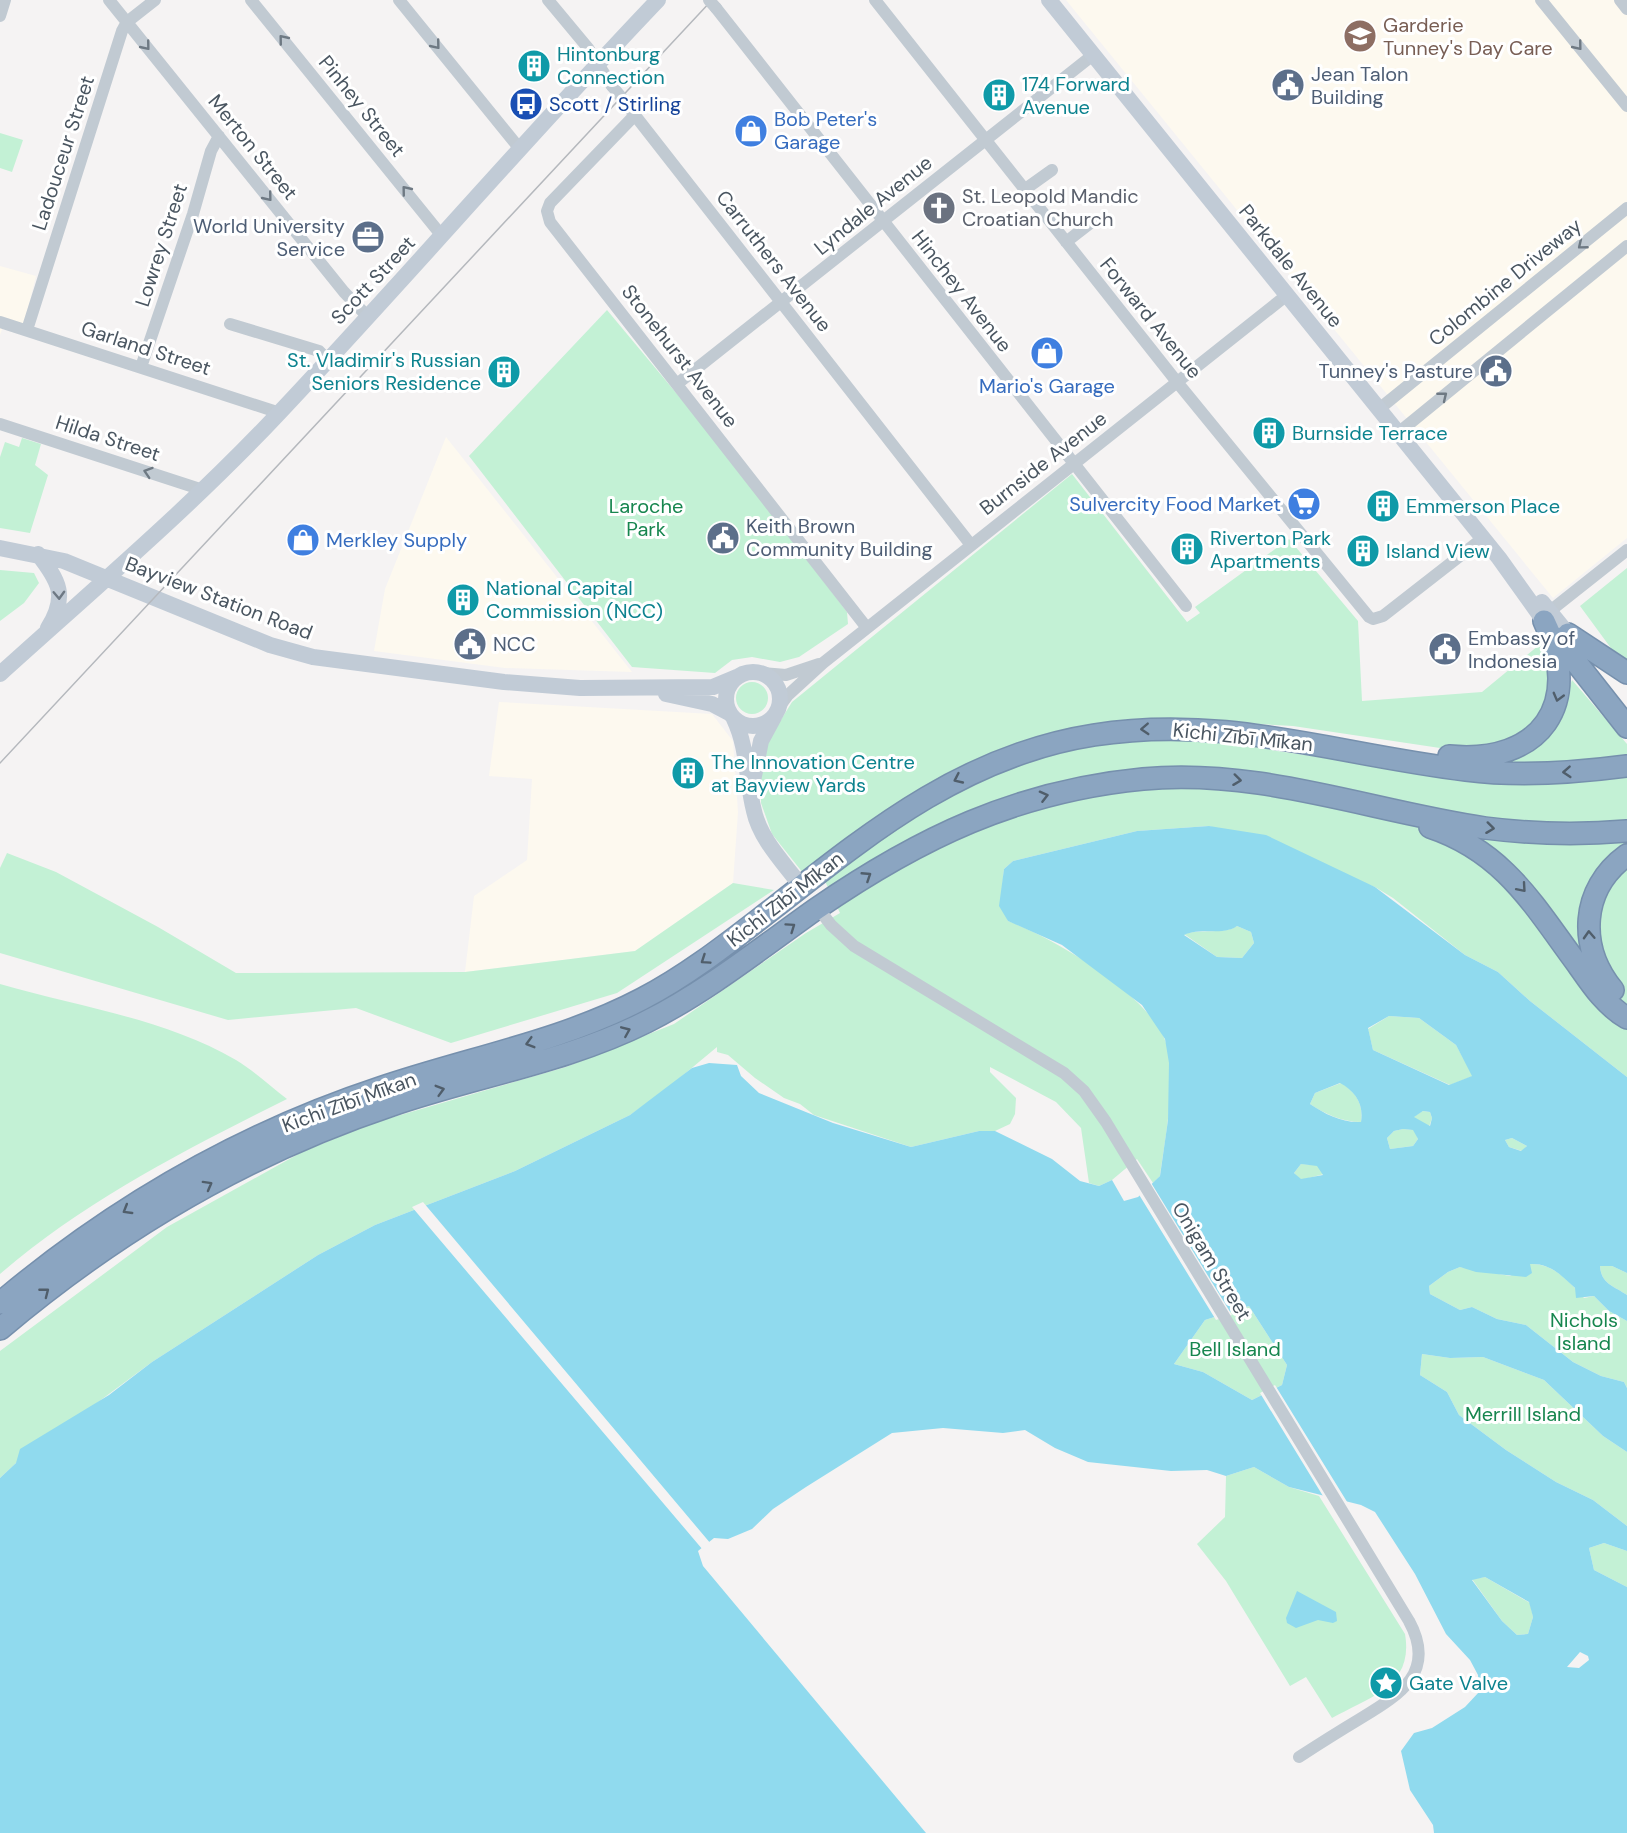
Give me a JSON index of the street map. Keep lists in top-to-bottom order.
{
  "streets": {
    "highway": ["Kichi Zībī Mīkan"],
    "main road": ["Parkdale Avenue", "Scott Street", "Bayview Station Road"],
    "street": [
      "Pinhey Street",
      "Merton Street",
      "Ladouceur Street",
      "Lyndale Avenue",
      "Lowrey Street",
      "Carruthers Avenue",
      "Colombine Driveway",
      "Hinchey Avenue",
      "Forward Avenue",
      "Garland Street",
      "Stonehurst Avenue",
      "Hilda Street",
      "Burnside Avenue",
      "Onigam Street"
    ]
  },
  "crossings": [
    ["Pinhey Street", "Scott Street"],
    ["Merton Street", "Ladouceur Street"],
    ["Merton Street", "Lowrey Street"],
    ["Merton Street", "Scott Street"],
    ["Ladouceur Street", "Garland Street"],
    ["Lyndale Avenue", "Carruthers Avenue"],
    ["Lyndale Avenue", "Parkdale Avenue"],
    ["Lyndale Avenue", "Hinchey Avenue"],
    ["Lyndale Avenue", "Forward Avenue"],
    ["Lyndale Avenue", "Stonehurst Avenue"],
    ["Lowrey Street", "Garland Street"],
    ["Carruthers Avenue", "Scott Street"],
    ["Carruthers Avenue", "Stonehurst Avenue"],
    ["Carruthers Avenue", "Burnside Avenue"],
    ["Parkdale Avenue", "Colombine Driveway"],
    ["Parkdale Avenue", "Forward Avenue"],
    ["Parkdale Avenue", "Burnside Avenue"],
    ["Scott Street", "Garland Street"],
    ["Scott Street", "Hilda Street"],
    ["Scott Street", "Bayview Station Road"],
    ["Hinchey Avenue", "Burnside Avenue"],
    ["Forward Avenue", "Burnside Avenue"],
    ["Stonehurst Avenue", "Burnside Avenue"],
    ["Burnside Avenue", "Bayview Station Road"],
    ["Kichi Zībī Mīkan", "Onigam Street"]
  ],
  "one_way": ["Pinhey Street", "Merton Street", "Hilda Street"],
  "parks": [
    "Laroche Park",
    "Nichols Island",
    "Bell Island",
    "Merrill Island"
  ],
  "places": {
    "school or university": ["Garderie Tunney's Day Care"],
    "building": [
      "Hintonburg Connection",
      "174 Forward Avenue",
      "St. Vladimir's Russian Seniors Residence",
      "Burnside Terrace",
      "Emmerson Place",
      "Riverton Park Apartments",
      "Island View",
      "National Capital Commission (NCC)",
      "The Innovation Centre at Bayview Yards"
    ],
    "public building": [
      "Jean Talon Building",
      "Tunney's Pasture",
      "Keith Brown Community Building",
      "NCC",
      "Embassy of Indonesia"
    ],
    "bus stop": ["Scott / Stirling"],
    "shop": ["Bob Peter's Garage", "Mario's Garage", "Merkley Supply"],
    "church": ["St. Leopold Mandic Croatian Church"],
    "office": ["World University Service"],
    "supermarket": ["Sulvercity Food Market"],
    "place": ["Gate Valve"]
  }
}
